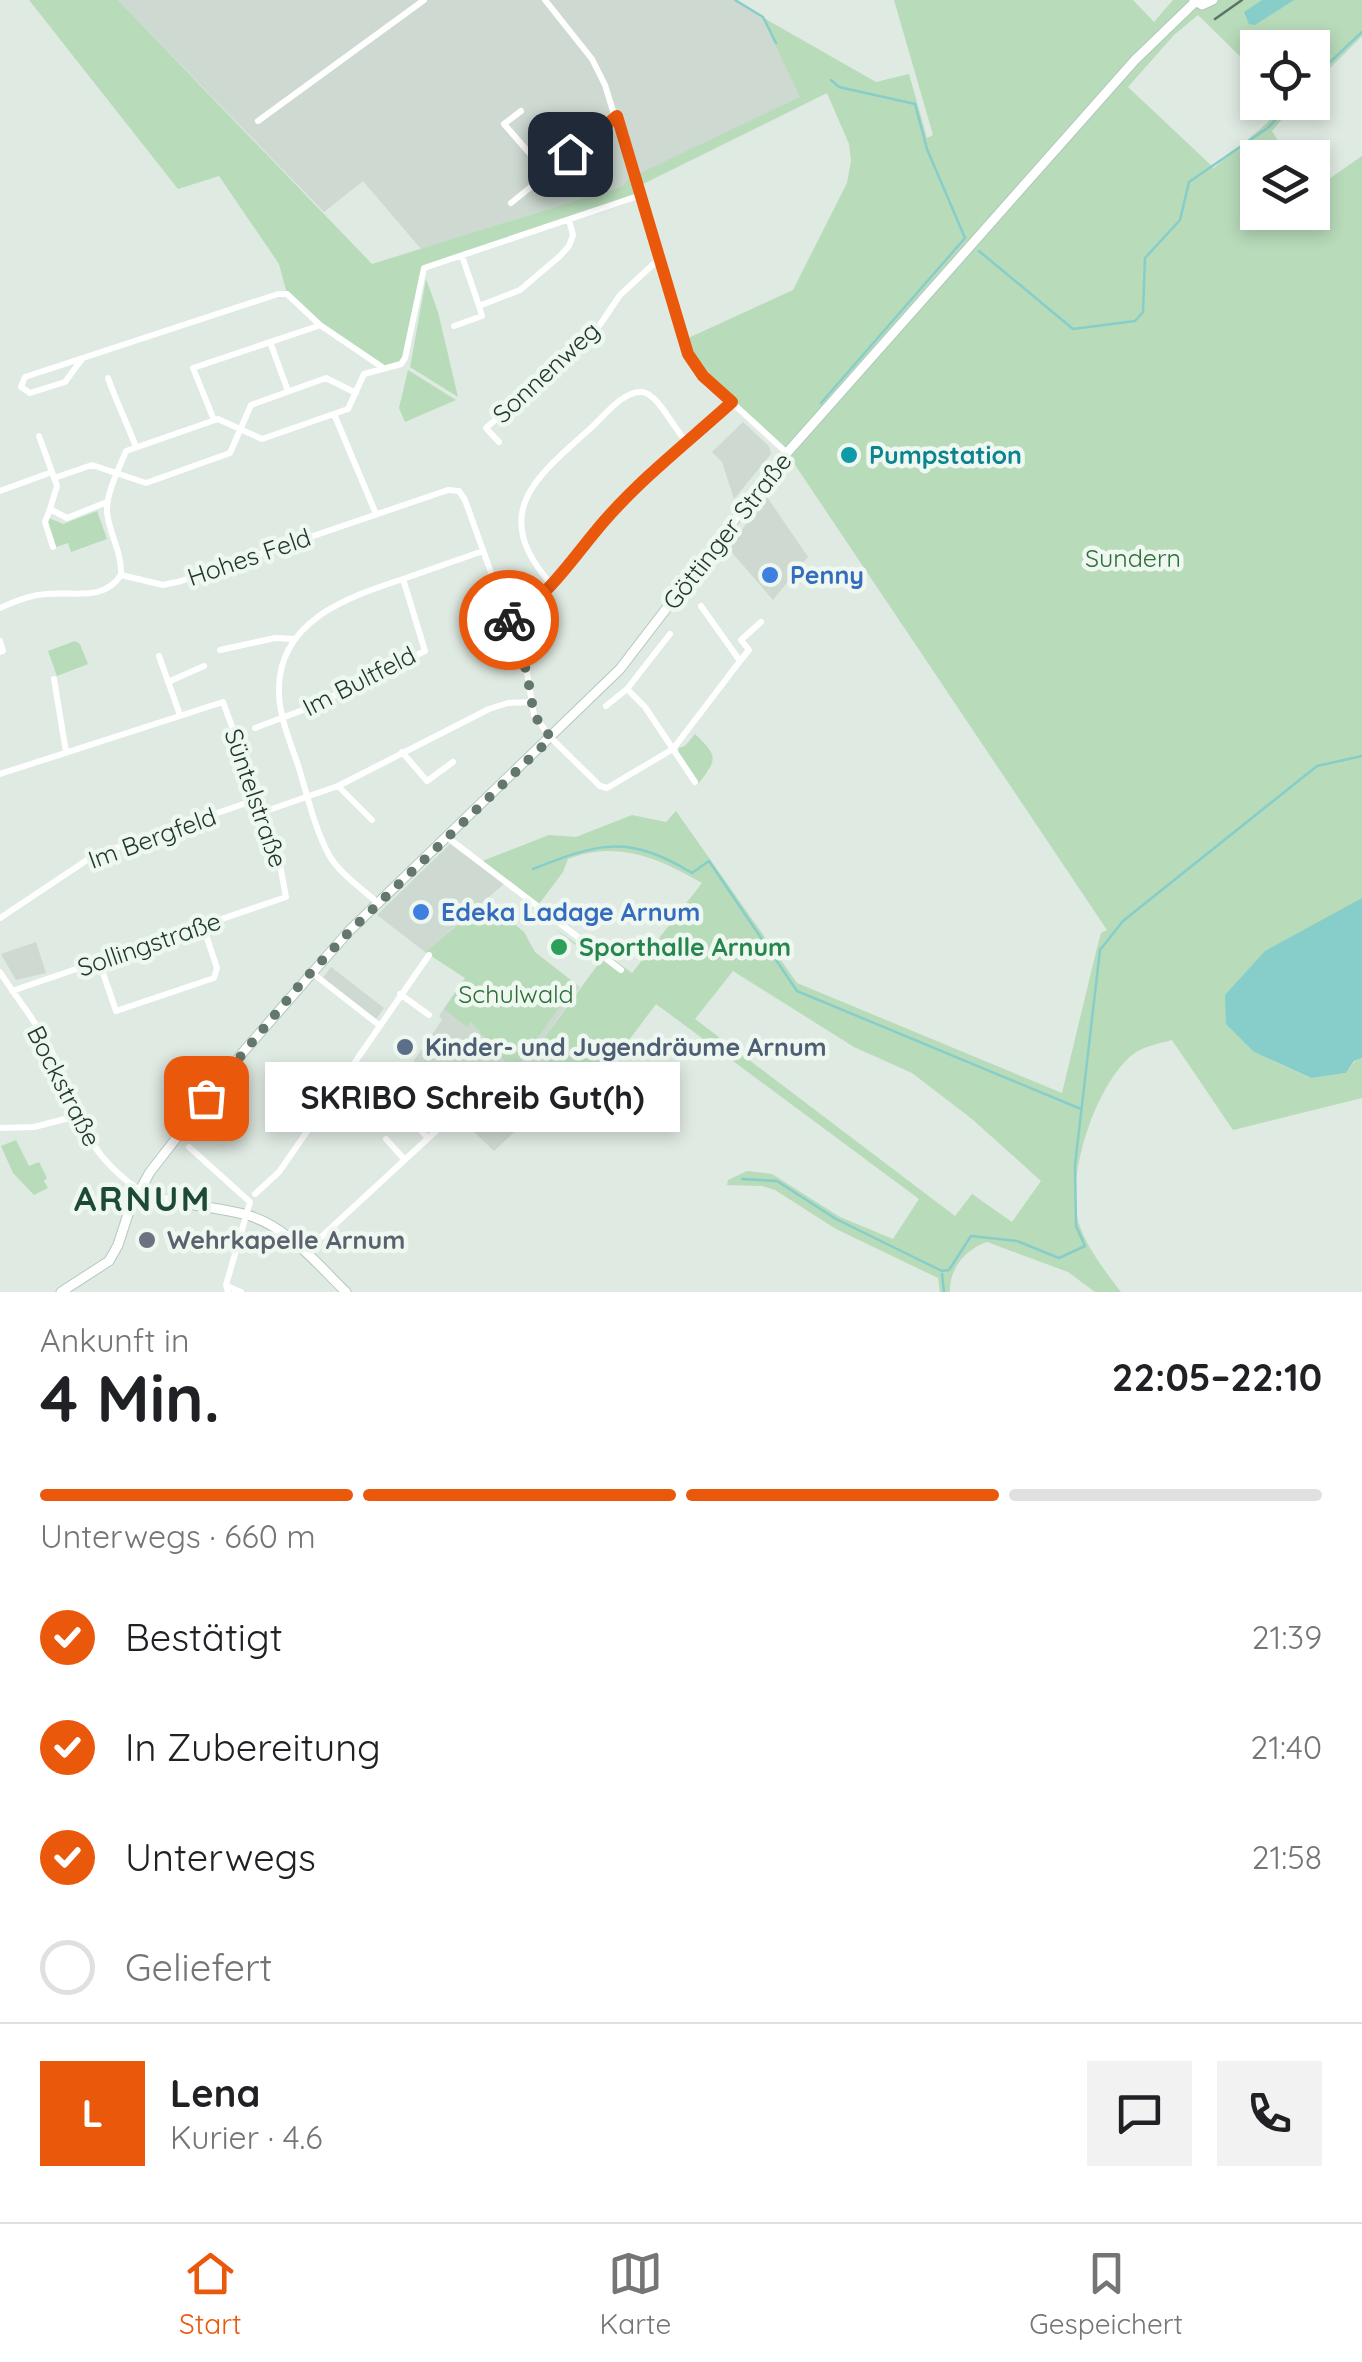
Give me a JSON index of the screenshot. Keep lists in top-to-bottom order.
{
  "streets": {
    "street": [
      "Sonnenweg",
      "Göttinger Straße",
      "Hohes Feld",
      "Im Bultfeld",
      "Süntelstraße",
      "Im Bergfeld",
      "Sollingstraße",
      "Bockstraße"
    ]
  },
  "crossings": [
    ["Göttinger Straße", "Im Bultfeld"],
    ["Göttinger Straße", "Bockstraße"],
    ["Hohes Feld", "Im Bultfeld"],
    ["Süntelstraße", "Im Bergfeld"],
    ["Süntelstraße", "Sollingstraße"],
    ["Sollingstraße", "Bockstraße"]
  ],
  "districts": ["ARNUM"],
  "parks": ["Sundern", "Schulwald"],
  "places": [
    "Pumpstation",
    "Penny",
    "Edeka Ladage Arnum",
    "Sporthalle Arnum",
    "Kinder- und Jugendräume Arnum",
    "SKRIBO Schreib Gut(h)",
    "Wehrkapelle Arnum"
  ],
  "page": {
    "bubble": "SKRIBO Schreib Gut(h)",
    "heading": ["4 Min.", "Ankunft in", "22:05–22:10"],
    "panel": ["Lena", "Kurier · 4.6"],
    "bar": "Unterwegs · 660 m",
    "list": [
      ["Bestätigt", "21:39"],
      ["In Zubereitung", "21:40"],
      ["Unterwegs", "21:58"],
      "Geliefert"
    ],
    "round": "L",
    "tabs": ["Start", "Karte", "Gespeichert"]
  }
}
